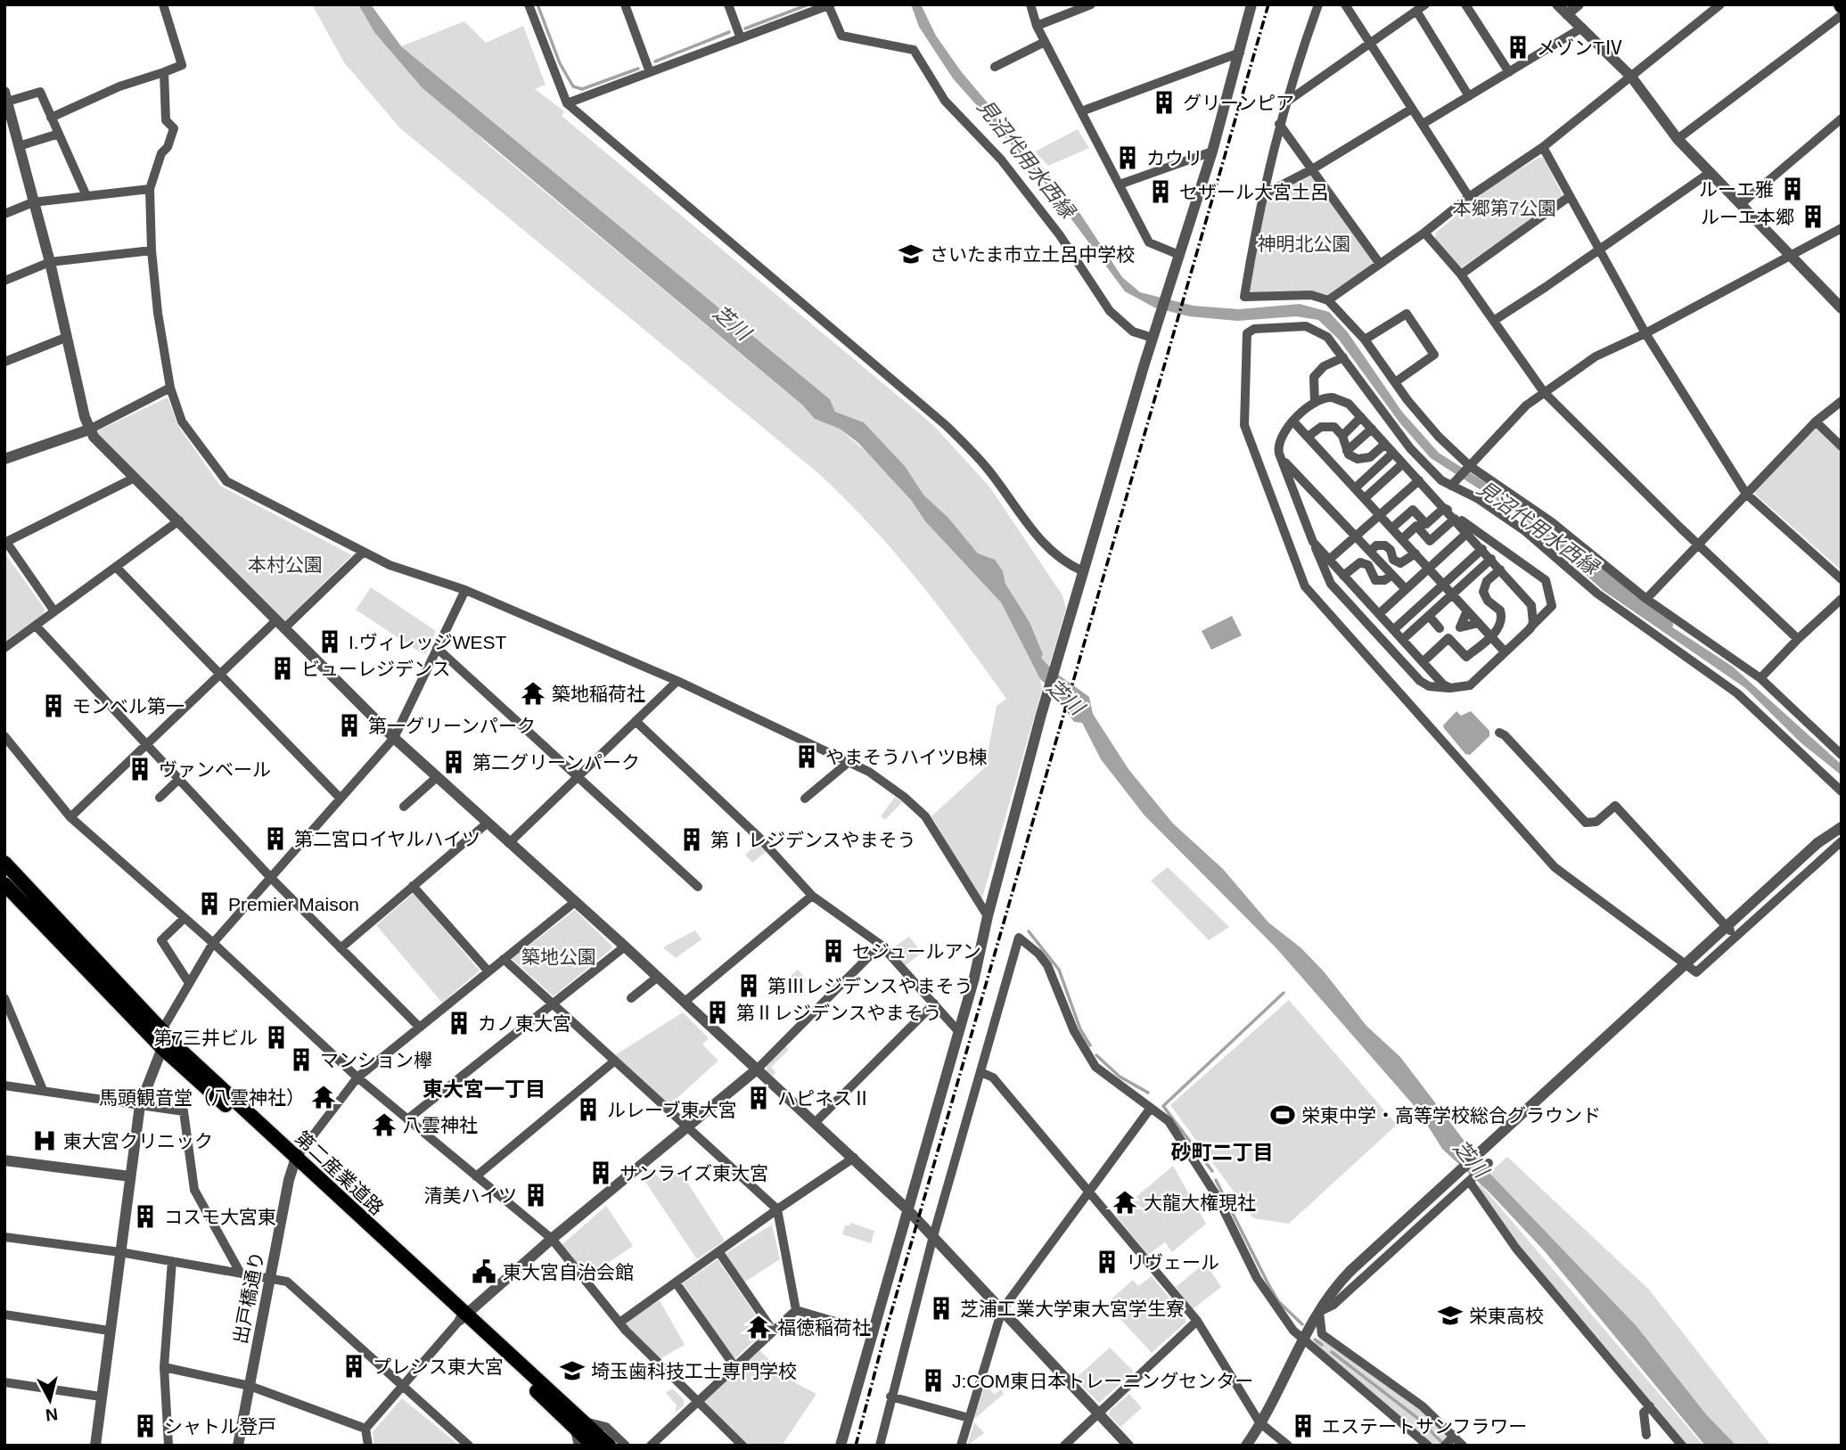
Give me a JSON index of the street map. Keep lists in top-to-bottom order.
{
  "streets": {
    "main road": ["第二産業道路"],
    "street": ["出戸橋通り"]
  },
  "crossings": [
    ["第二産業道路", "出戸橋通り"]
  ],
  "districts": ["東大宮一丁目", "砂町二丁目"],
  "water": ["見沼代用水西縁", "芝川"],
  "parks": [
    "本郷第7公園",
    "神明北公園",
    "本村公園",
    "築地公園"
  ],
  "places": {
    "building": [
      "メゾンTⅣ",
      "グリーンピア",
      "カウリ",
      "ルーエ雅",
      "セザール大宮土呂",
      "ルーエ本郷",
      "I.ヴィレッジWEST",
      "ビューレジデンス",
      "モンベル第一",
      "第一グリーンパーク",
      "やまそうハイツB棟",
      "第二グリーンパーク",
      "ヴァンベール",
      "第二宮ロイヤルハイツ",
      "第Ⅰレジデンスやまそう",
      "Premier Maison",
      "セジュールアン",
      "第Ⅲレジデンスやまそう",
      "第Ⅱレジデンスやまそう",
      "カノ東大宮",
      "第7三井ビル",
      "マンション欅",
      "ハピネスⅡ",
      "ルレーブ東大宮",
      "サンライズ東大宮",
      "清美ハイツ",
      "コスモ大宮東",
      "リヴェール",
      "芝浦工業大学東大宮学生寮",
      "プレシス東大宮",
      "J:COM東日本トレーニングセンター",
      "シャトル登戸",
      "エステートサンフラワー"
    ],
    "school or university": ["さいたま市立土呂中学校", "栄東高校", "埼玉歯科技工士専門学校"],
    "temple": [
      "築地稲荷社",
      "馬頭観音堂（八雲神社）",
      "八雲神社",
      "大龍大権現社",
      "福徳稲荷社"
    ],
    "sports": ["栄東中学・高等学校総合グラウンド"],
    "hospital": ["東大宮クリニック"],
    "public building": ["東大宮自治会館"]
  },
  "north": "bottom"
}
